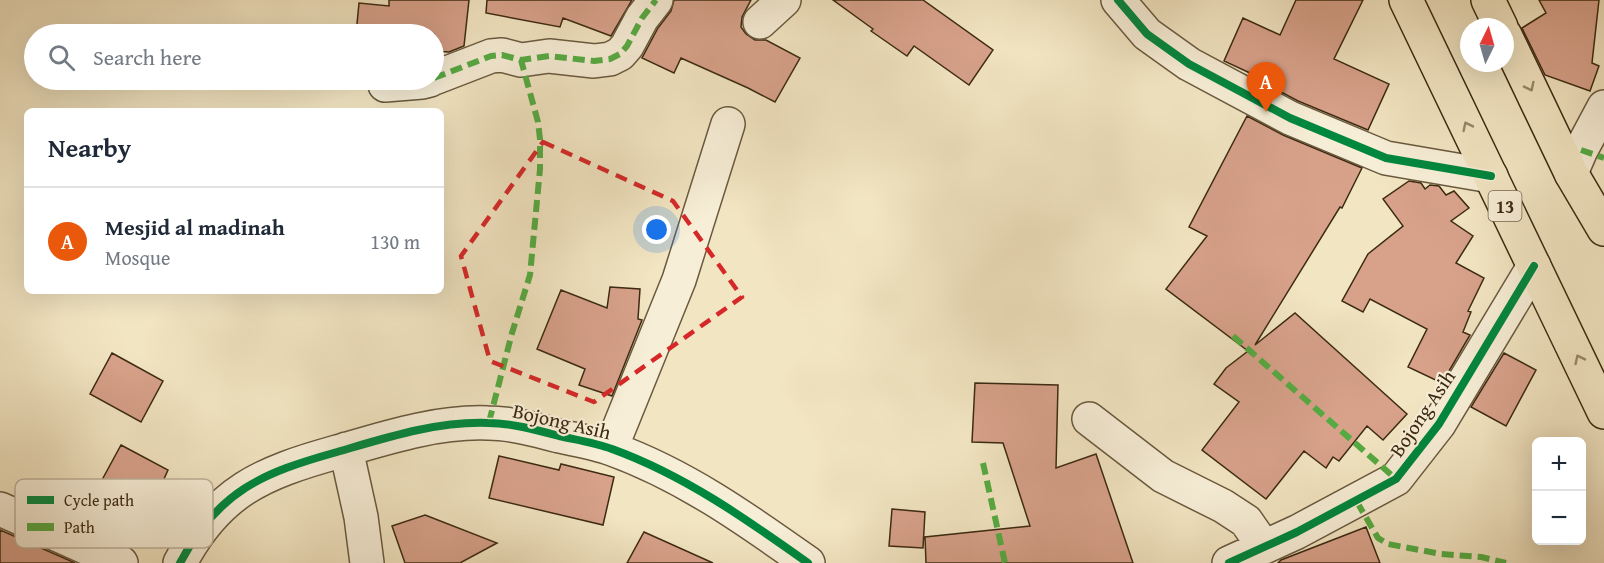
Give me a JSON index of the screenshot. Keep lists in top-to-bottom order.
{
  "streets": {
    "highway": ["13"],
    "street": ["Bojong Asih"]
  },
  "crossings": [
    ["13", "Bojong Asih"]
  ],
  "legend": ["Cycle path", "Path"],
  "north": "top",
  "page": {
    "search": "Search here",
    "pins": "A",
    "heading": "Nearby",
    "list": [
      {
        "mark": "A",
        "name": "Mesjid al madinah",
        "note": "Mosque",
        "value": "130 m"
      }
    ],
    "map_buttons": ["+", "−"]
  }
}
